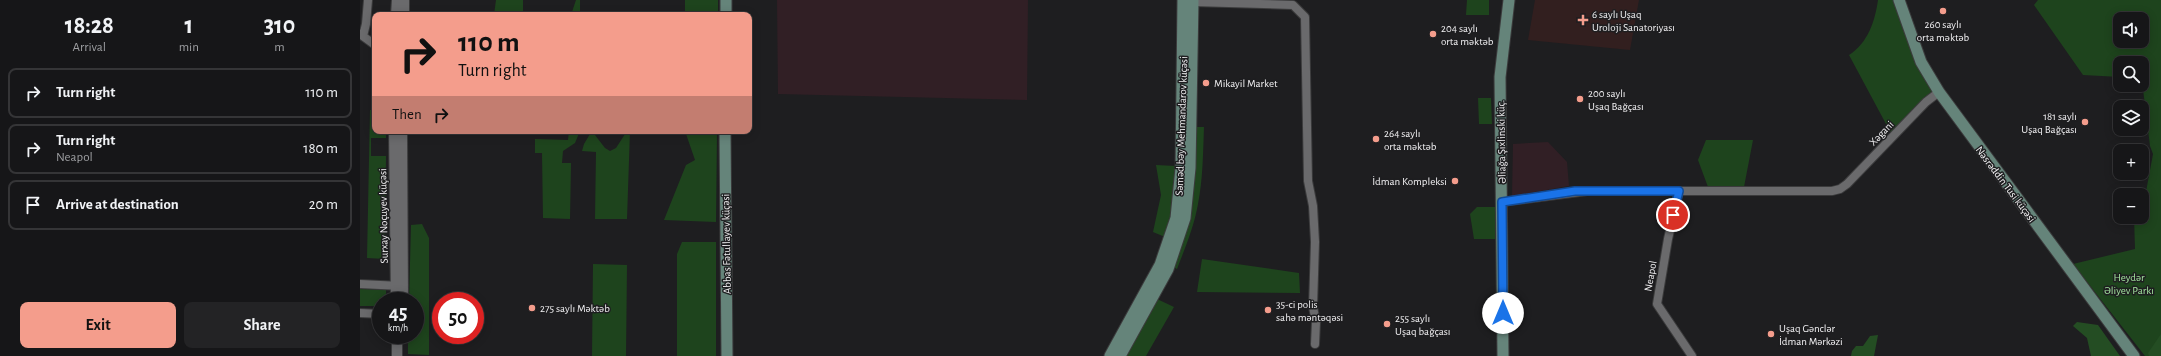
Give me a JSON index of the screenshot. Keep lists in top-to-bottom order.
{
  "streets": {
    "main road": [
      "Səməd bəy Mehmandarov küçəsi",
      "Əliağa Şıxlinski küç.",
      "Nəsrəddin Tusi küçəsi",
      "Abbas Fətullayev küçəsi"
    ],
    "street": ["Xəgani", "Surxay Noçuyev küçəsi", "Neapol"]
  },
  "crossings": [
    ["Xəgani", "Nəsrəddin Tusi küçəsi"],
    ["Xəgani", "Neapol"]
  ],
  "parks": ["Heydər Əliyev Parkı"],
  "places": {
    "other": [
      "260 saylı orta məktəb",
      "204 saylı orta məktəb",
      "Mikayil Market",
      "200 saylı Uşaq Bağçası",
      "181 saylı Uşaq Bağçası",
      "264 saylı orta məktəb",
      "İdman Kompleksi",
      "275 saylı Məktəb",
      "35-ci polis sahə məntəqəsi",
      "255 saylı Uşaq bağçası",
      "Uşaq Gənclər İdman Mərkəzi"
    ],
    "health": ["6 saylı Uşaq Uroloji Sanatoriyası"]
  },
  "page": {
    "eta": [
      "18:28",
      "Arrival",
      "1",
      "min",
      "310",
      "m"
    ],
    "map_buttons": ["+", "−"],
    "turn": ["110 m", "Turn right"],
    "list": [
      {
        "name": "Turn right",
        "value": "110 m"
      },
      {
        "name": "Turn right",
        "note": "Neapol",
        "value": "180 m"
      },
      {
        "name": "Arrive at destination",
        "value": "20 m"
      }
    ],
    "then": "Then",
    "speed": "45 km/h",
    "limit": "50",
    "buttons": ["Exit", "Share"]
  }
}
